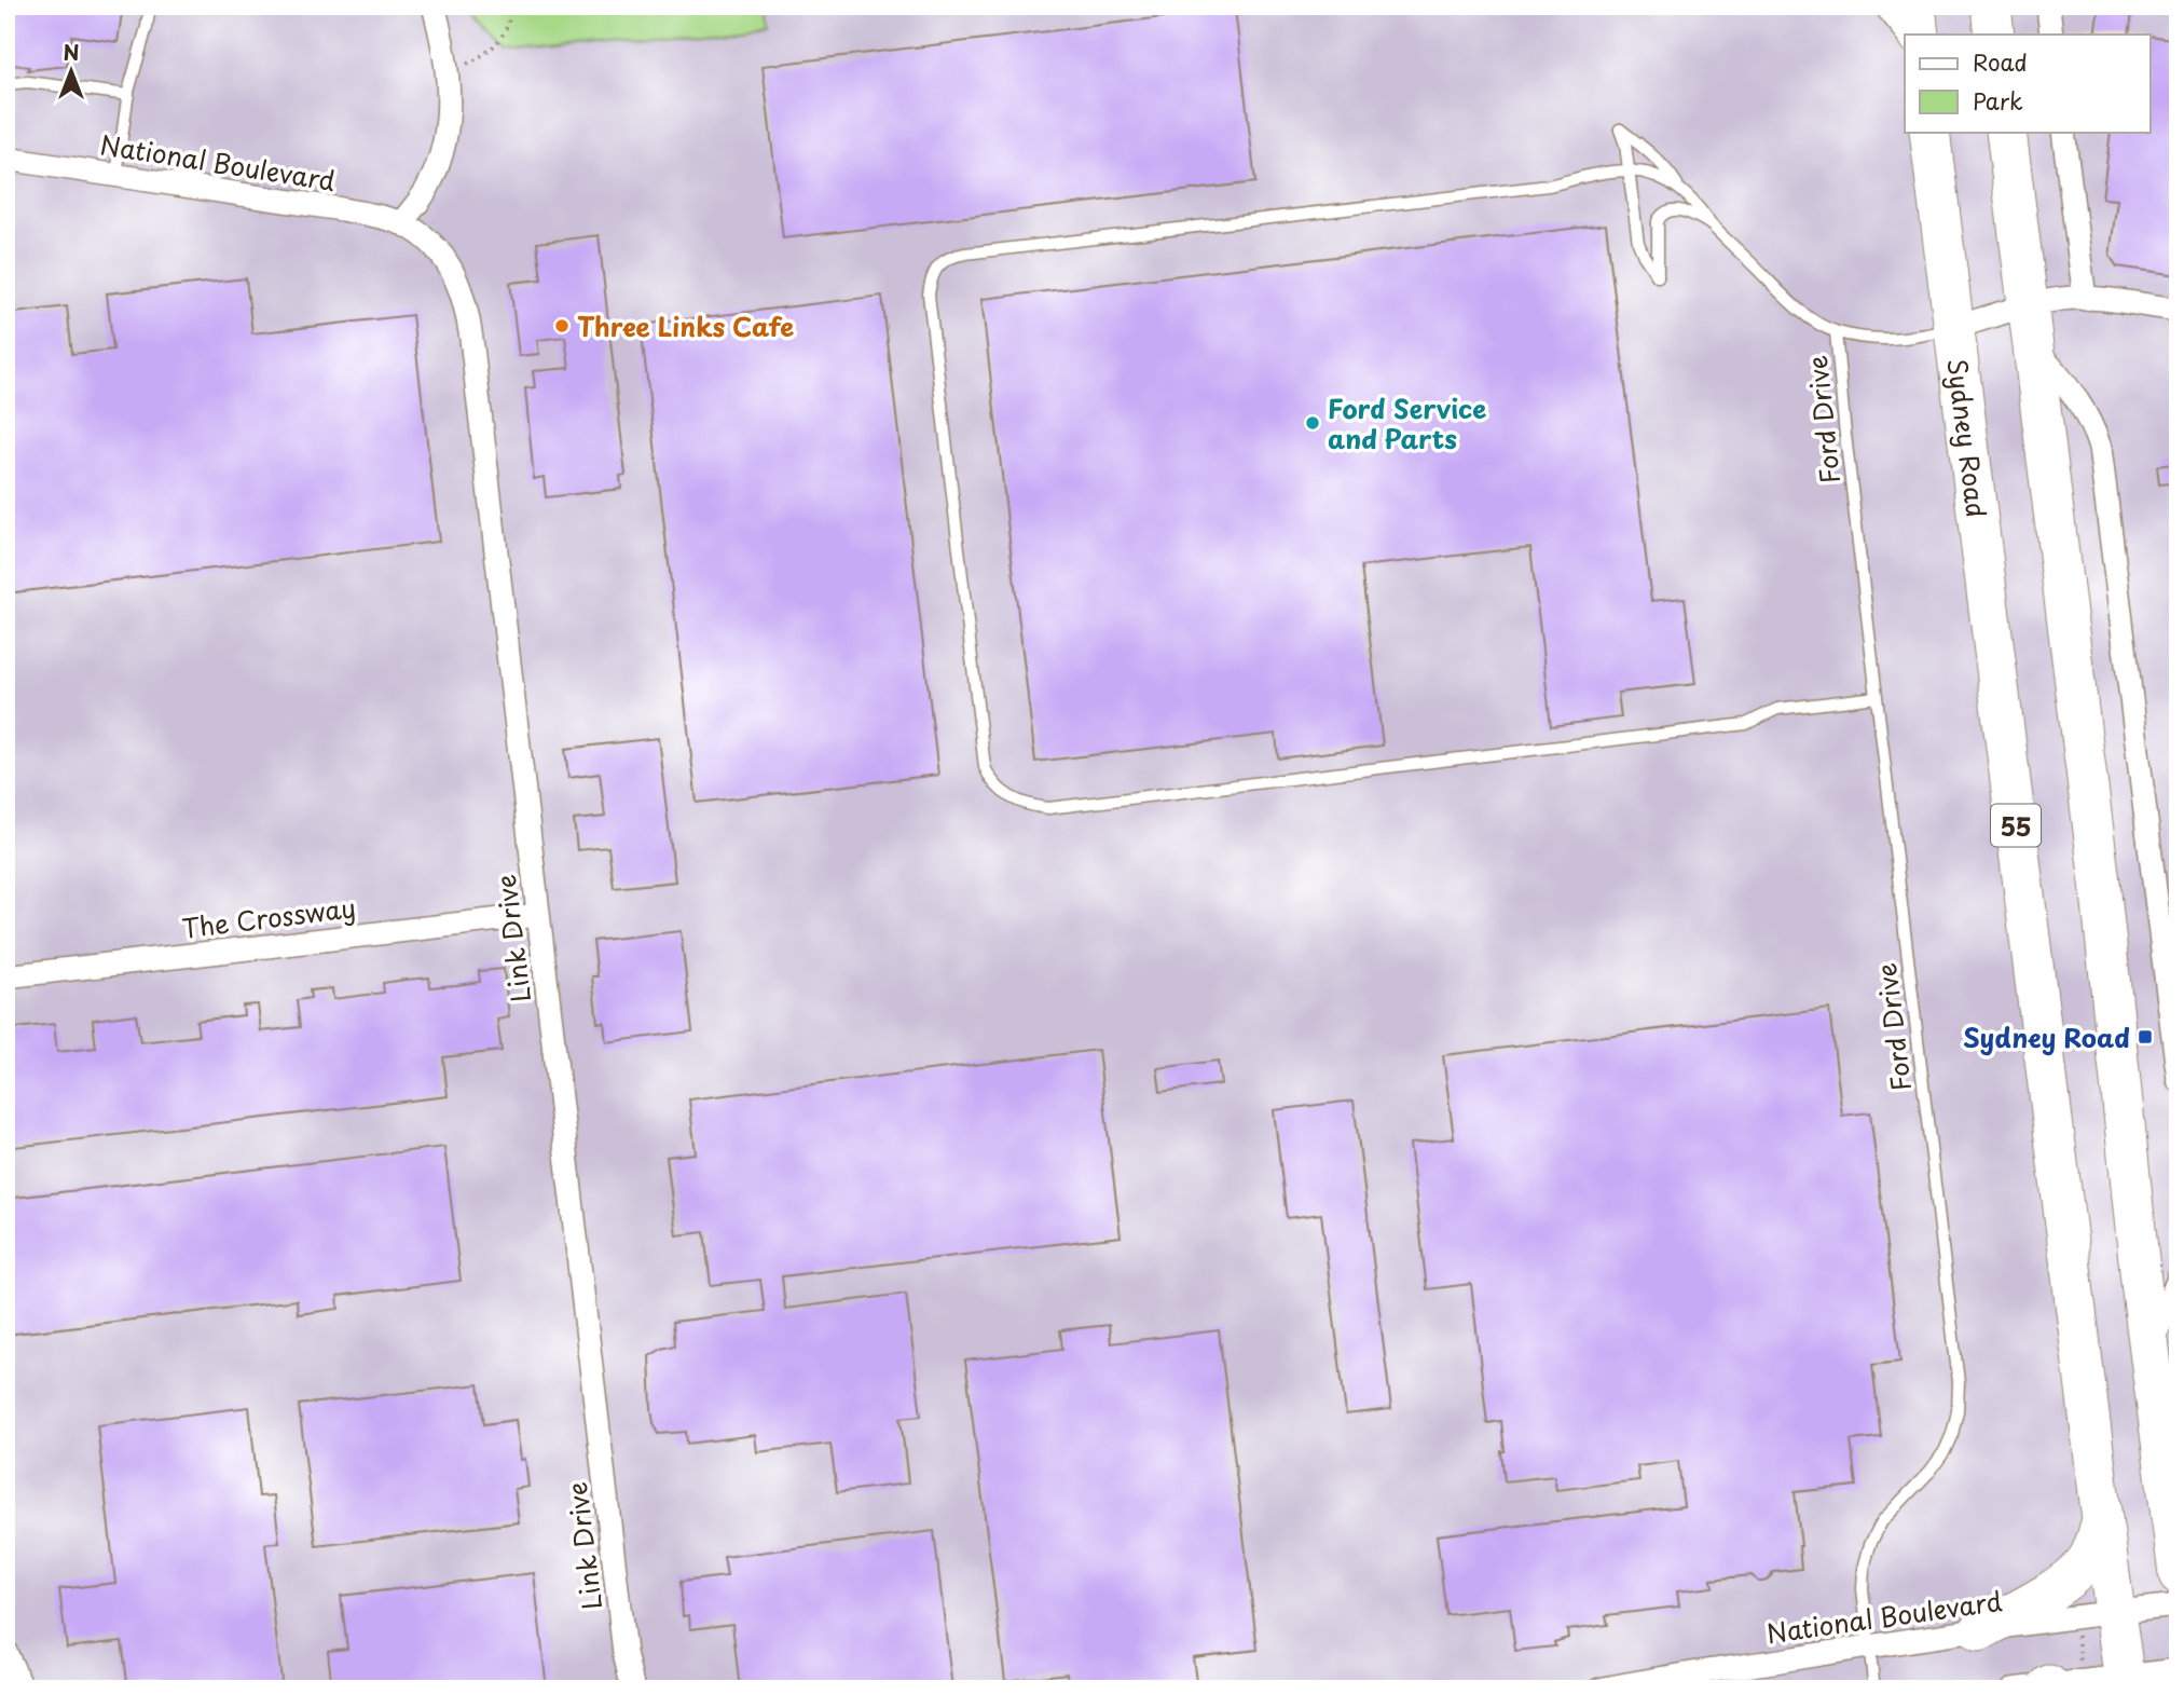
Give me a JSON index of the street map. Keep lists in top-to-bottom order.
{
  "streets": {
    "highway": ["Sydney Road", "55"],
    "street": ["National Boulevard", "The Crossway", "Link Drive"],
    "lane": ["Ford Drive"]
  },
  "crossings": [
    ["National Boulevard", "Ford Drive"],
    ["National Boulevard", "Sydney Road"],
    ["National Boulevard", "Link Drive"],
    ["The Crossway", "Link Drive"]
  ],
  "places": {
    "other": ["Three Links Cafe", "Ford Service and Parts"],
    "transit": ["Sydney Road"]
  },
  "legend": ["Road", "Park"],
  "north": "top"
}
